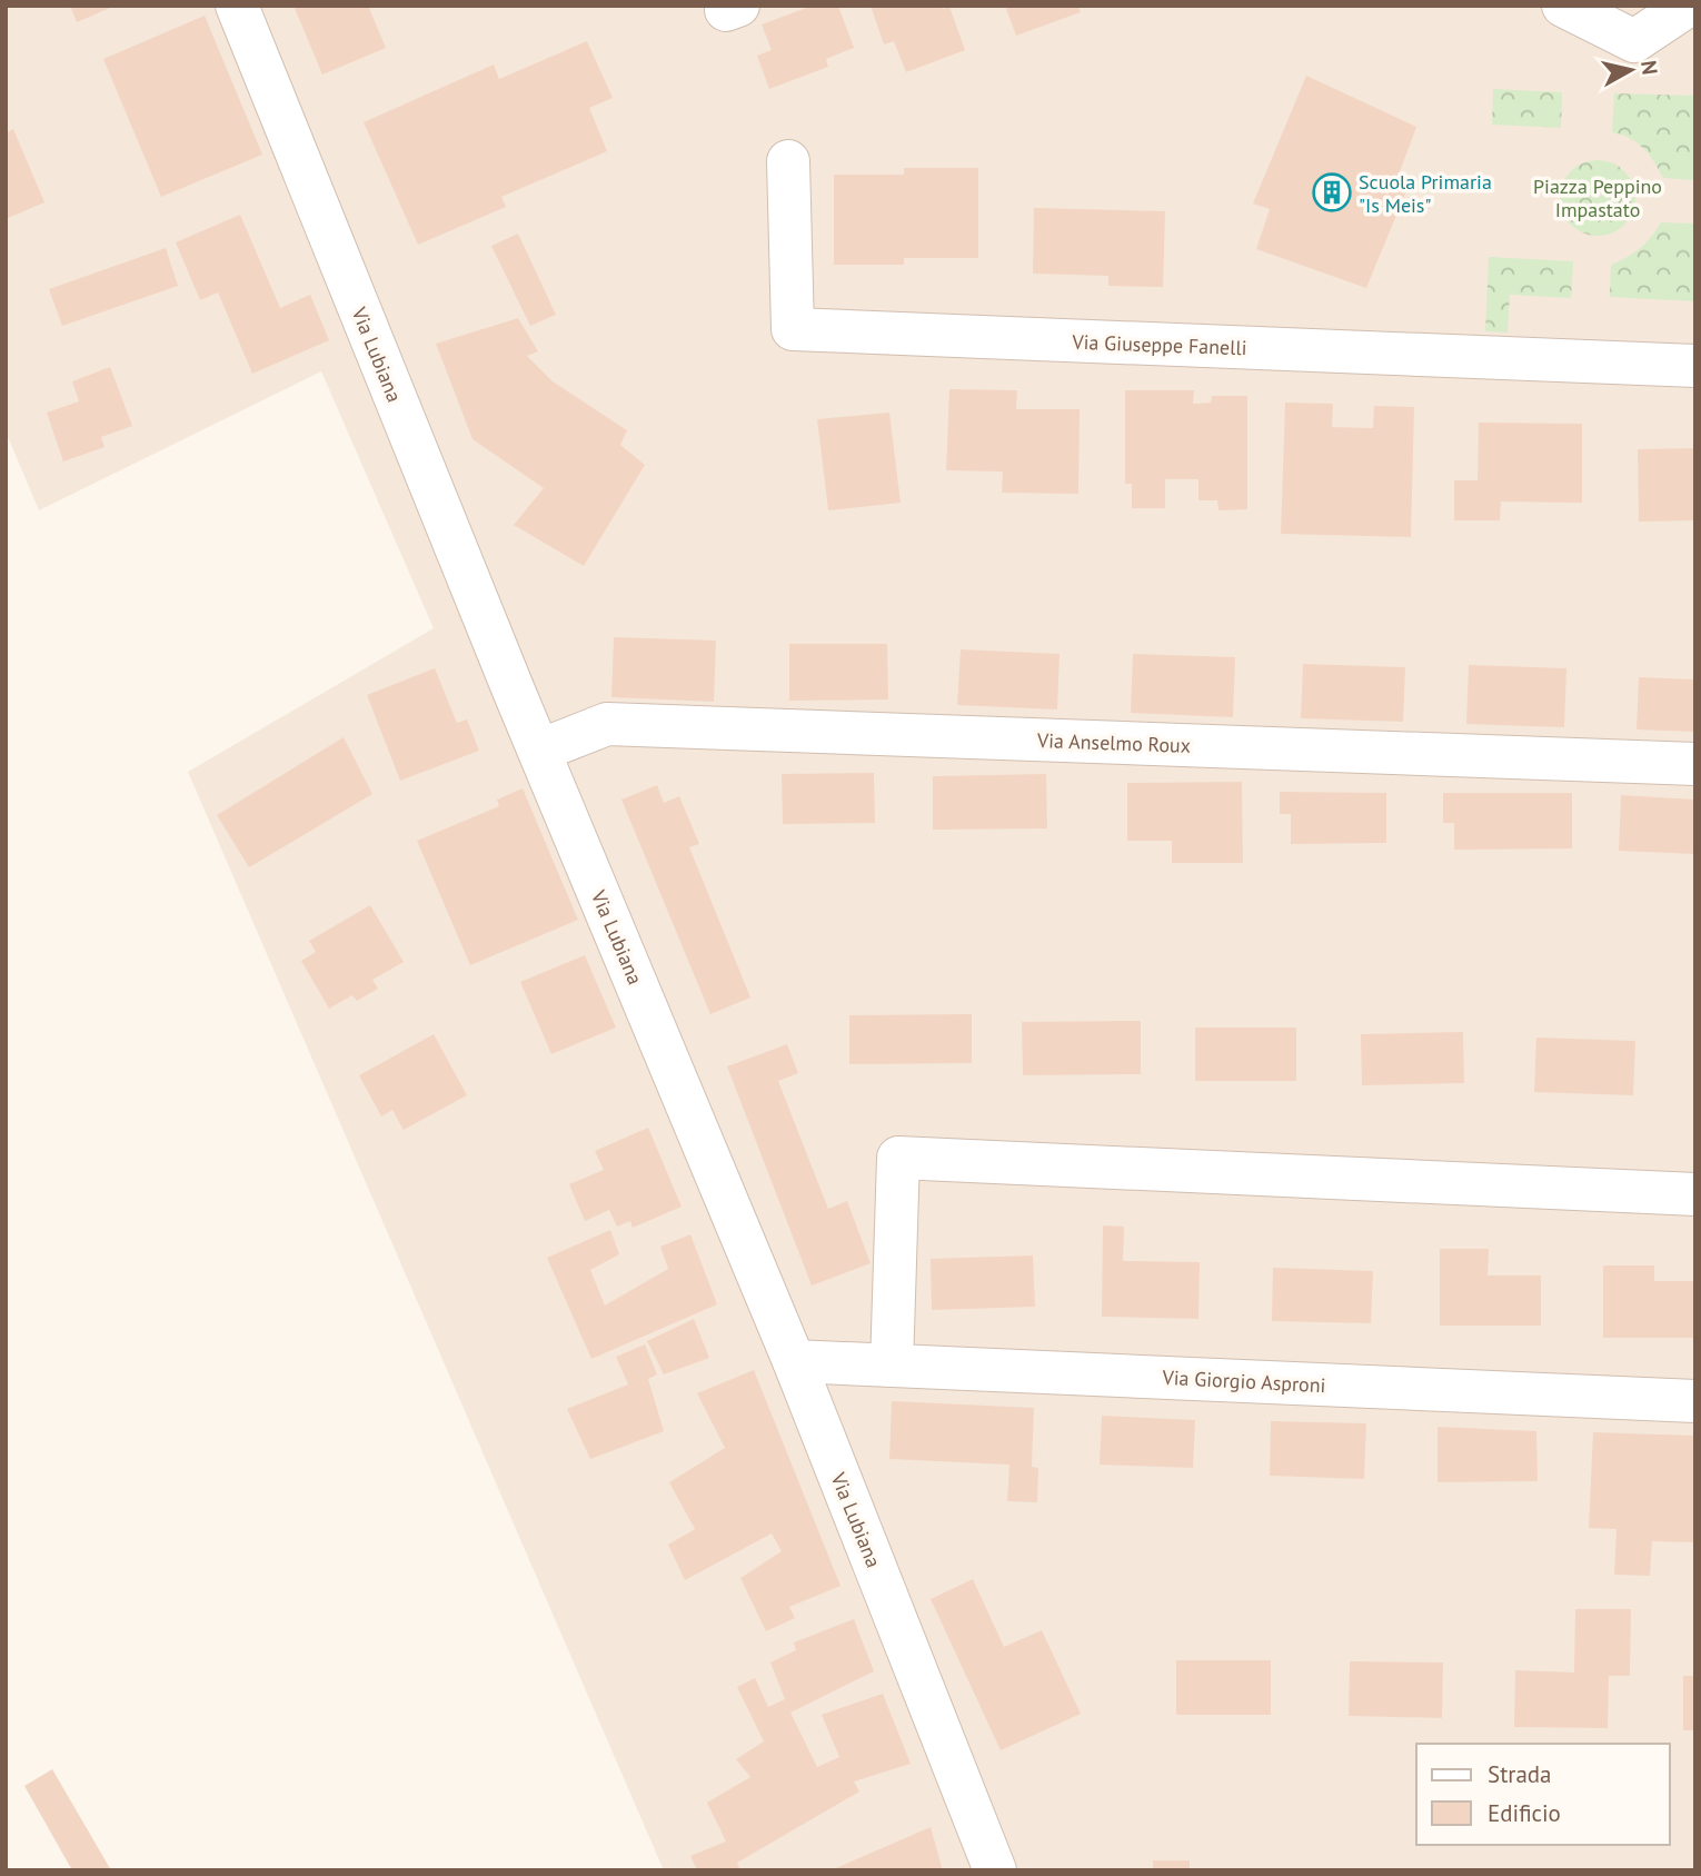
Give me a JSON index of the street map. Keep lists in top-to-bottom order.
{
  "streets": {
    "street": [
      "Via Giuseppe Fanelli",
      "Via Lubiana",
      "Via Anselmo Roux",
      "Via Giorgio Asproni"
    ]
  },
  "crossings": [
    ["Via Lubiana", "Via Anselmo Roux"],
    ["Via Lubiana", "Via Giorgio Asproni"]
  ],
  "parks": ["Piazza Peppino Impastato"],
  "places": {
    "building": ["Scuola Primaria \"Is Meis\""]
  },
  "legend": ["Strada", "Edificio"],
  "north": "right"
}
